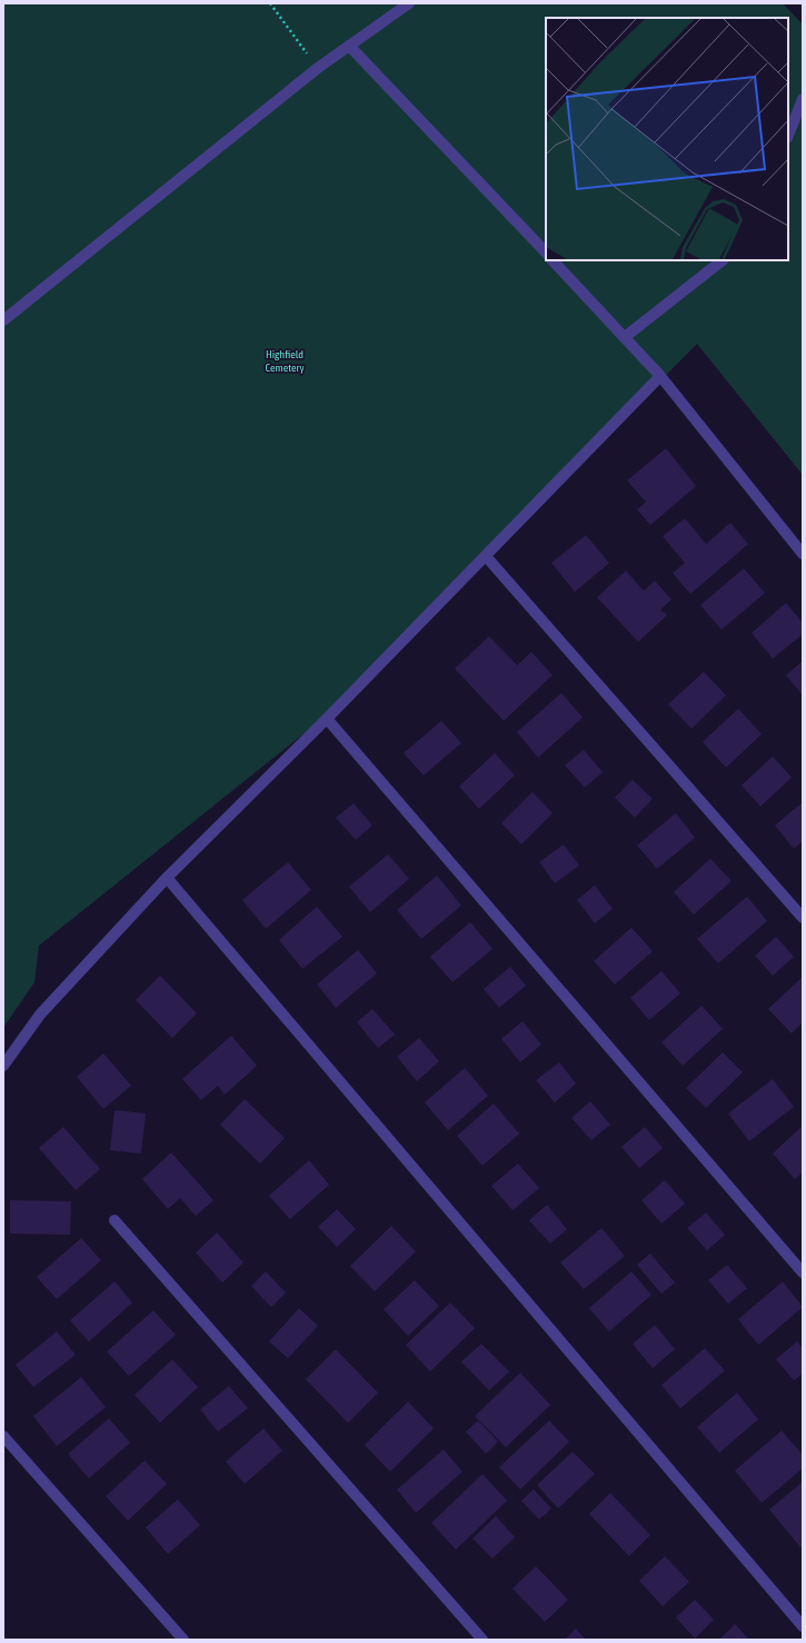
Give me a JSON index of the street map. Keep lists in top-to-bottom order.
{
  "parks": ["Highfield Cemetery"]
}
